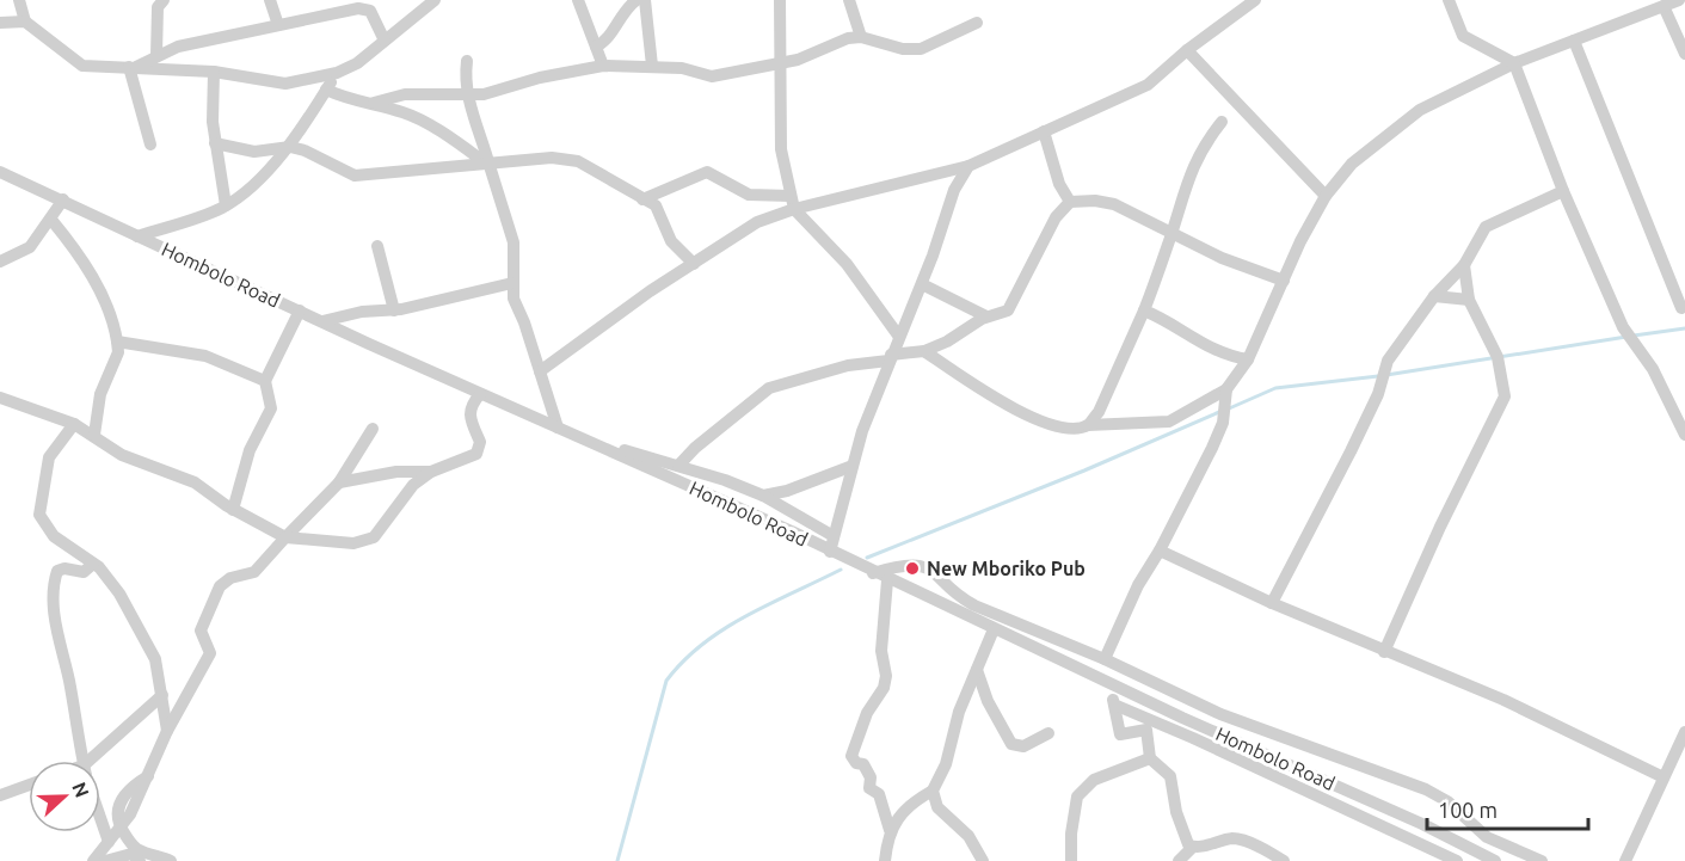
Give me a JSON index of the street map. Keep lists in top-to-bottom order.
{
  "streets": {
    "street": ["Hombolo Road"]
  },
  "places": ["New Mboriko Pub"],
  "scale_bar": "100 m",
  "north": "right"
}
